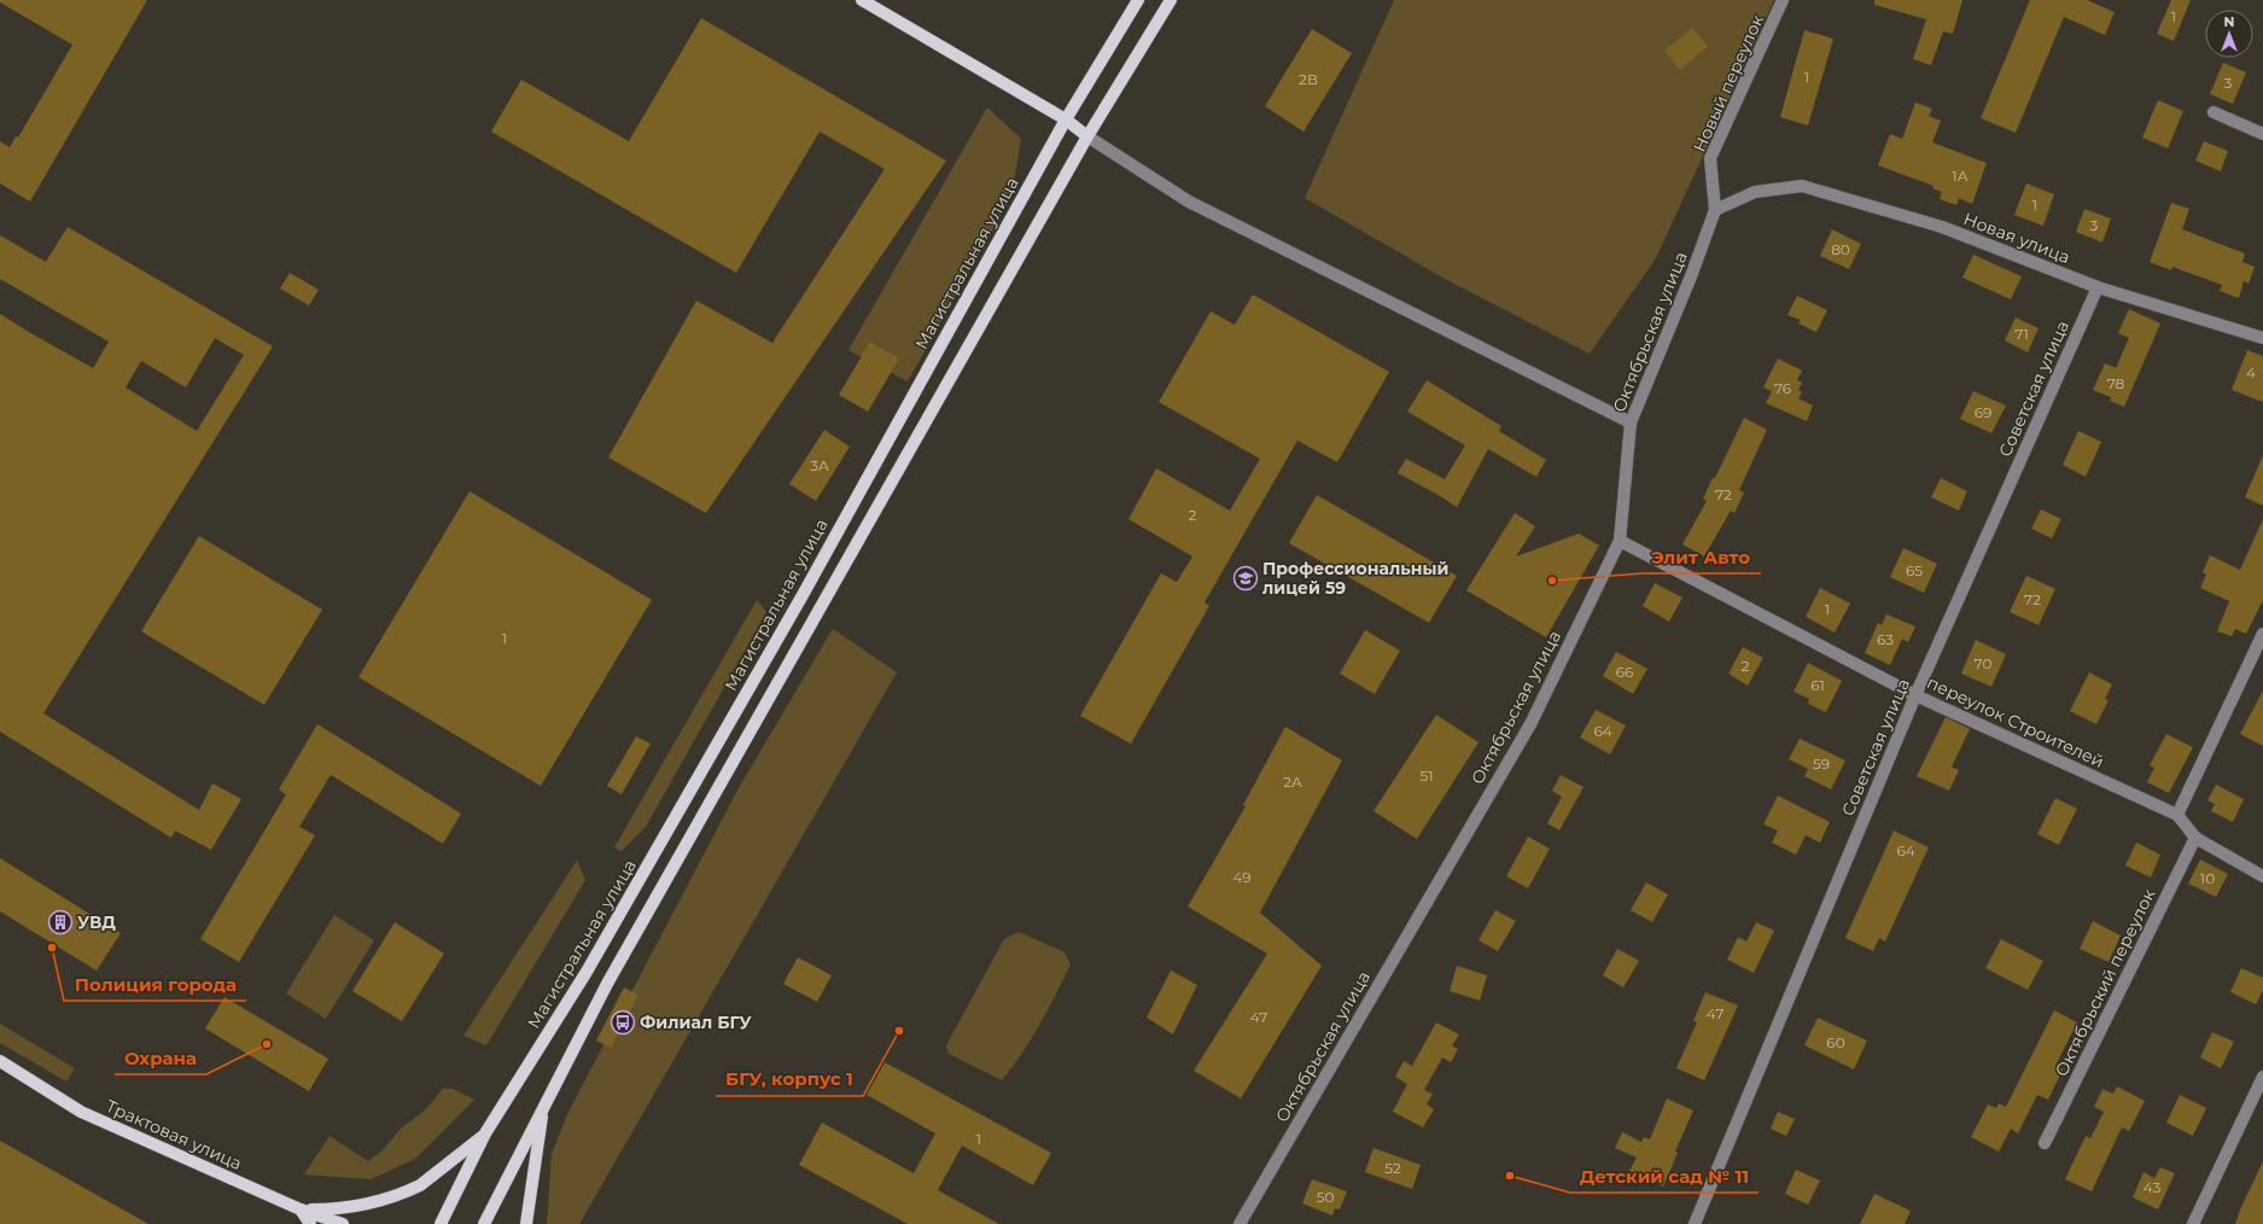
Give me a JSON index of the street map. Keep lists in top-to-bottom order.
{
  "streets": {
    "main road": ["Магистральная улица", "Трактовая улица"],
    "street": [
      "Новый переулок",
      "Новая улица",
      "Октябрьская улица",
      "Советская улица",
      "переулок Строителей",
      "Октябрьский переулок"
    ]
  },
  "crossings": [
    ["Новый переулок", "Новая улица"],
    ["Новый переулок", "Октябрьская улица"],
    ["Новая улица", "Октябрьская улица"],
    ["Новая улица", "Советская улица"],
    ["Октябрьская улица", "переулок Строителей"],
    ["Советская улица", "переулок Строителей"],
    ["переулок Строителей", "Октябрьский переулок"]
  ],
  "places": {
    "school or university": ["Профессиональный лицей 59"],
    "other": [
      "Элит Авто",
      "Полиция города",
      "БГУ, корпус 1",
      "Охрана",
      "Детский сад № 11"
    ],
    "building": ["УВД"],
    "bus stop": ["Филиал БГУ"]
  },
  "house_numbers": [
    "1",
    "1",
    "2В",
    "3",
    "1А",
    "1",
    "3",
    "80",
    "71",
    "4",
    "78",
    "76",
    "69",
    "3А",
    "72",
    "2",
    "65",
    "72",
    "1",
    "1",
    "63",
    "70",
    "2",
    "66",
    "61",
    "64",
    "59",
    "51",
    "2А",
    "64",
    "49",
    "10",
    "47",
    "47",
    "60",
    "1",
    "52",
    "43",
    "50"
  ],
  "north": "top"
}
